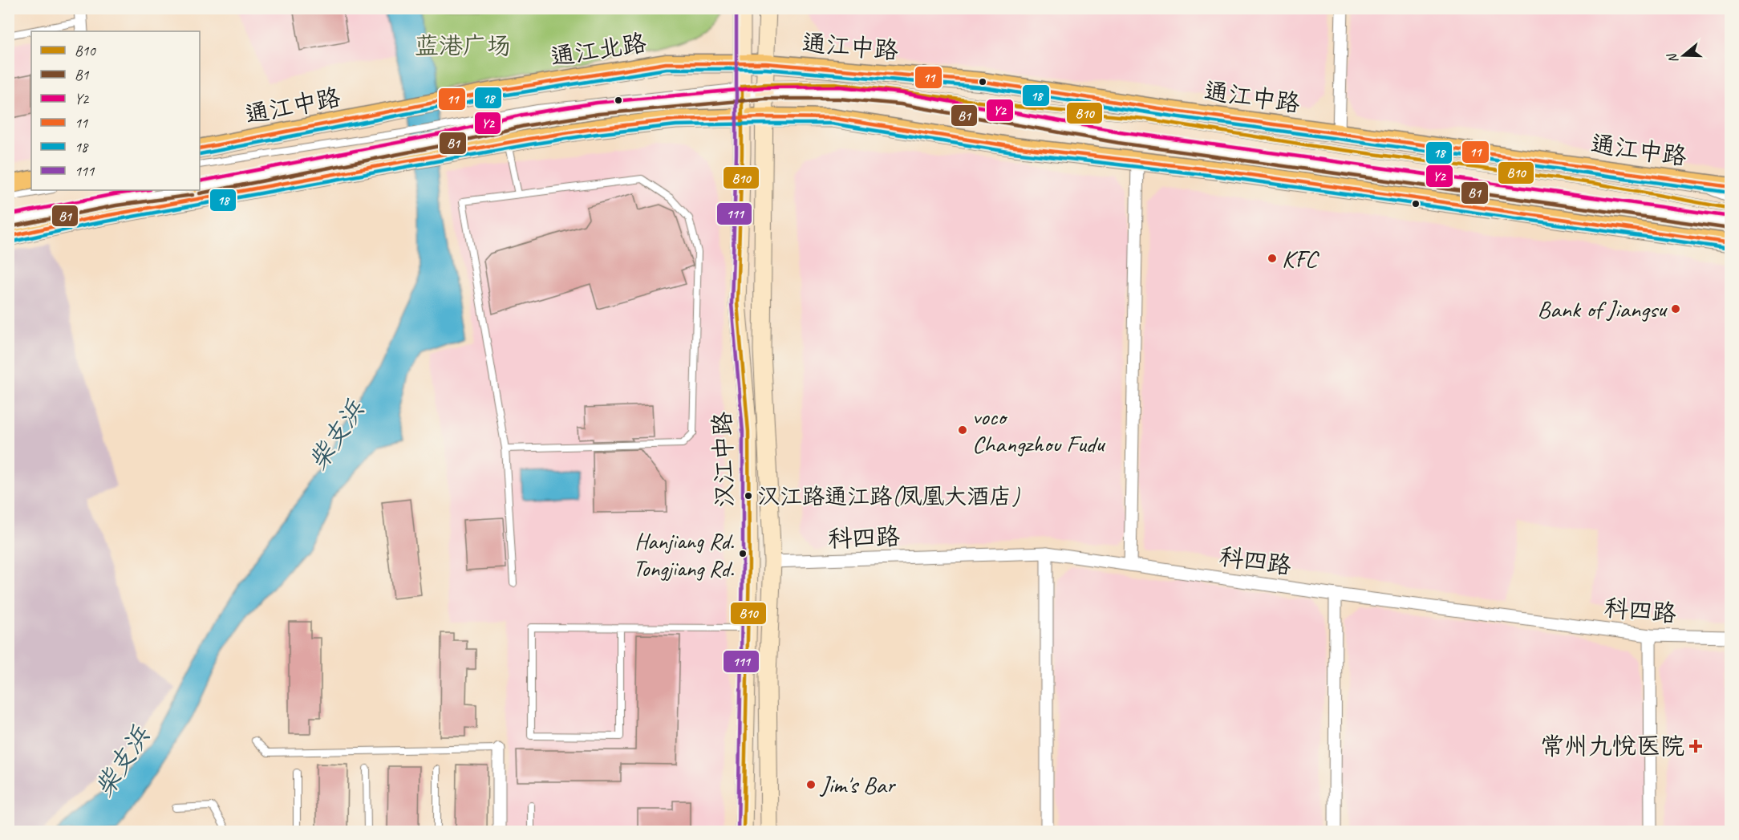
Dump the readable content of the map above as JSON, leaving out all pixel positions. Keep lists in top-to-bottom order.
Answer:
{
  "streets": {
    "main road": ["通江中路", "通江北路", "汉江中路"],
    "street": ["科四路"]
  },
  "crossings": [
    ["通江中路", "通江北路"],
    ["通江中路", "汉江中路"],
    ["通江北路", "汉江中路"],
    ["汉江中路", "科四路"]
  ],
  "water": ["柴支浜"],
  "parks": ["蓝港广场"],
  "places": {
    "other": [
      "KFC",
      "Bank of Jiangsu",
      "voco Changzhou Fudu",
      "汉江路通江路(凤凰大酒店)",
      "Hanjiang Rd. Tongjiang Rd.",
      "Jim's Bar"
    ],
    "health": ["常州九悦医院"]
  },
  "lines": [
    "transit line 111",
    "transit line 11",
    "transit line 18",
    "transit line B10",
    "transit line Y2",
    "transit line B1"
  ],
  "legend": [
    "B10",
    "B1",
    "Y2",
    "11",
    "18",
    "111"
  ],
  "north": "left"
}
